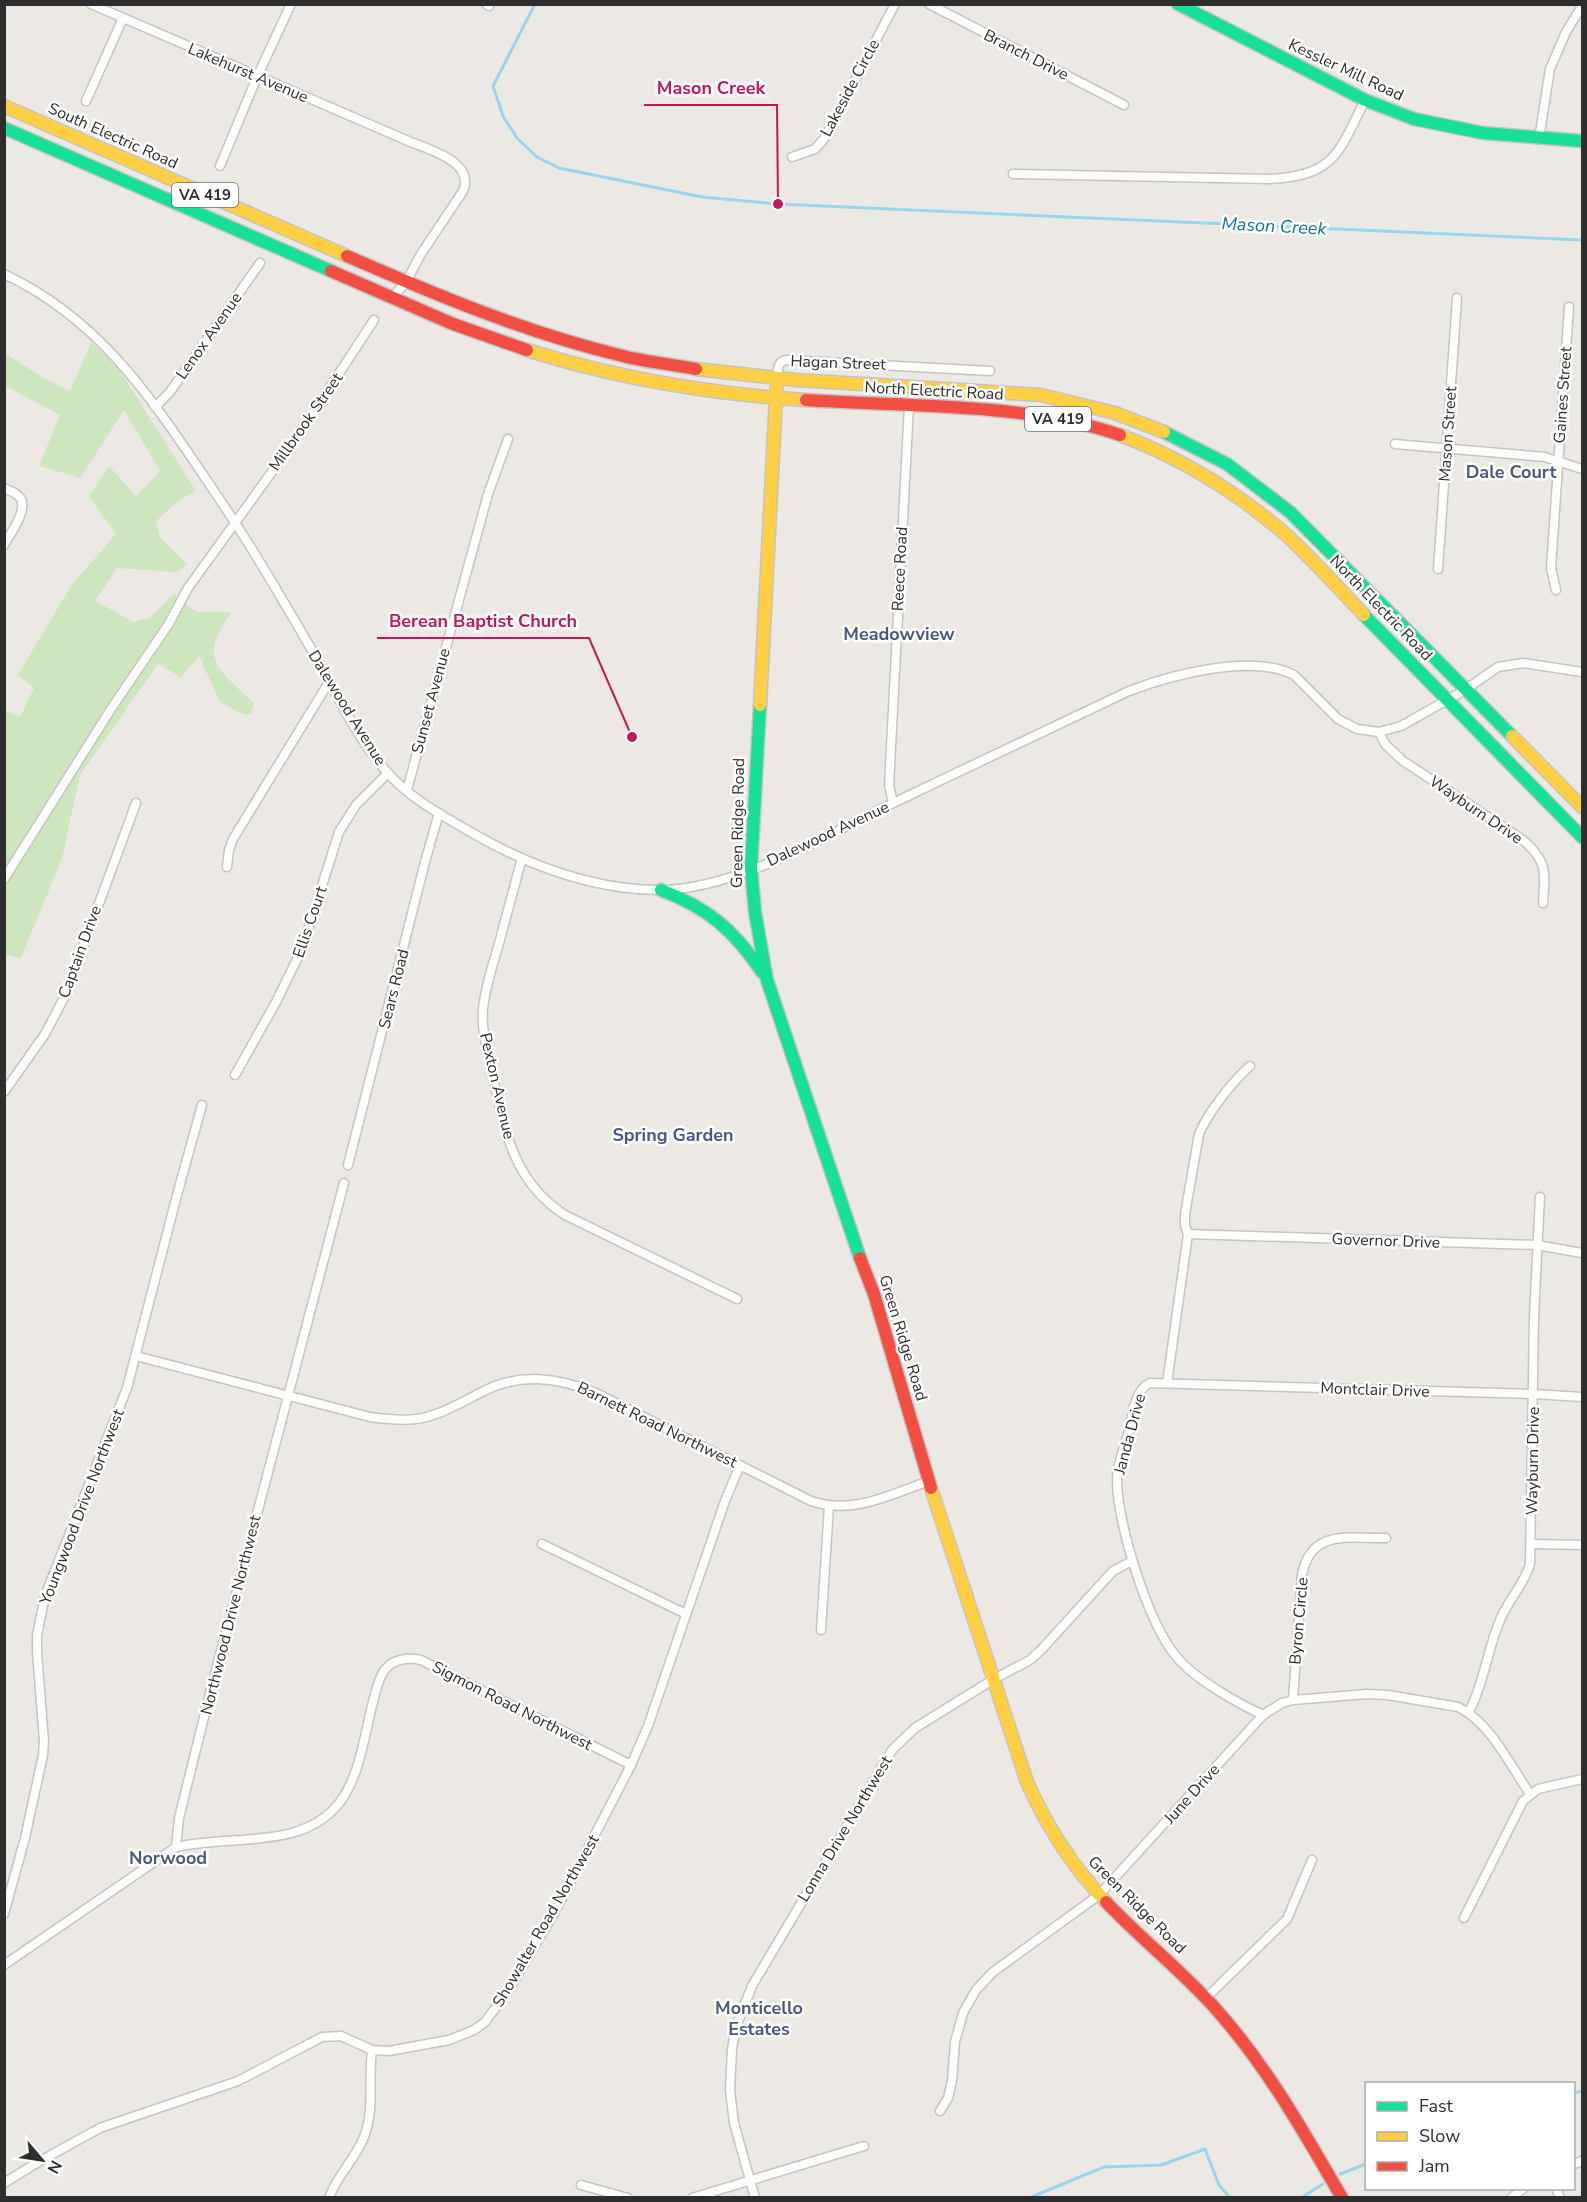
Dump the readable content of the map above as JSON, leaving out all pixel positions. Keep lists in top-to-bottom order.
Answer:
{
  "streets": {
    "main road": [
      "Kessler Mill Road",
      "South Electric Road",
      "VA 419",
      "North Electric Road",
      "Green Ridge Road"
    ],
    "street": [
      "Branch Drive",
      "Lakehurst Avenue",
      "Lakeside Circle",
      "Lenox Avenue",
      "Hagan Street",
      "Gaines Street",
      "Millbrook Street",
      "Mason Street",
      "Reece Road",
      "Sunset Avenue",
      "Dalewood Avenue",
      "Wayburn Drive",
      "Ellis Court",
      "Captain Drive",
      "Sears Road",
      "Pexton Avenue",
      "Governor Drive",
      "Montclair Drive",
      "Barnett Road Northwest",
      "Janda Drive",
      "Youngwood Drive Northwest",
      "Northwood Drive Northwest",
      "Byron Circle",
      "Sigmon Road Northwest",
      "June Drive",
      "Lonna Drive Northwest",
      "Showalter Road Northwest"
    ]
  },
  "crossings": [
    ["Lakehurst Avenue", "South Electric Road"],
    ["Lakehurst Avenue", "North Electric Road"],
    ["South Electric Road", "North Electric Road"],
    ["VA 419", "North Electric Road"],
    ["Lenox Avenue", "Dalewood Avenue"],
    ["Hagan Street", "North Electric Road"],
    ["Hagan Street", "Green Ridge Road"],
    ["North Electric Road", "Reece Road"],
    ["North Electric Road", "Green Ridge Road"],
    ["Millbrook Street", "Dalewood Avenue"],
    ["Reece Road", "Dalewood Avenue"],
    ["Sunset Avenue", "Dalewood Avenue"],
    ["Dalewood Avenue", "Wayburn Drive"],
    ["Dalewood Avenue", "Green Ridge Road"],
    ["Dalewood Avenue", "Ellis Court"],
    ["Dalewood Avenue", "Sears Road"],
    ["Dalewood Avenue", "Pexton Avenue"],
    ["Wayburn Drive", "Governor Drive"],
    ["Wayburn Drive", "Montclair Drive"],
    ["Wayburn Drive", "June Drive"],
    ["Green Ridge Road", "Barnett Road Northwest"],
    ["Green Ridge Road", "June Drive"],
    ["Green Ridge Road", "Lonna Drive Northwest"],
    ["Governor Drive", "Janda Drive"],
    ["Montclair Drive", "Janda Drive"],
    ["Barnett Road Northwest", "Youngwood Drive Northwest"],
    ["Barnett Road Northwest", "Northwood Drive Northwest"],
    ["Barnett Road Northwest", "Showalter Road Northwest"],
    ["Janda Drive", "June Drive"],
    ["Janda Drive", "Lonna Drive Northwest"],
    ["Northwood Drive Northwest", "Sigmon Road Northwest"],
    ["Byron Circle", "June Drive"],
    ["Sigmon Road Northwest", "Showalter Road Northwest"]
  ],
  "districts": [
    "Dale Court",
    "Meadowview",
    "Spring Garden",
    "Norwood",
    "Monticello Estates"
  ],
  "water": ["Mason Creek"],
  "places": ["Mason Creek", "Berean Baptist Church"],
  "legend": ["Fast", "Slow", "Jam"],
  "north": "bottom right"
}
